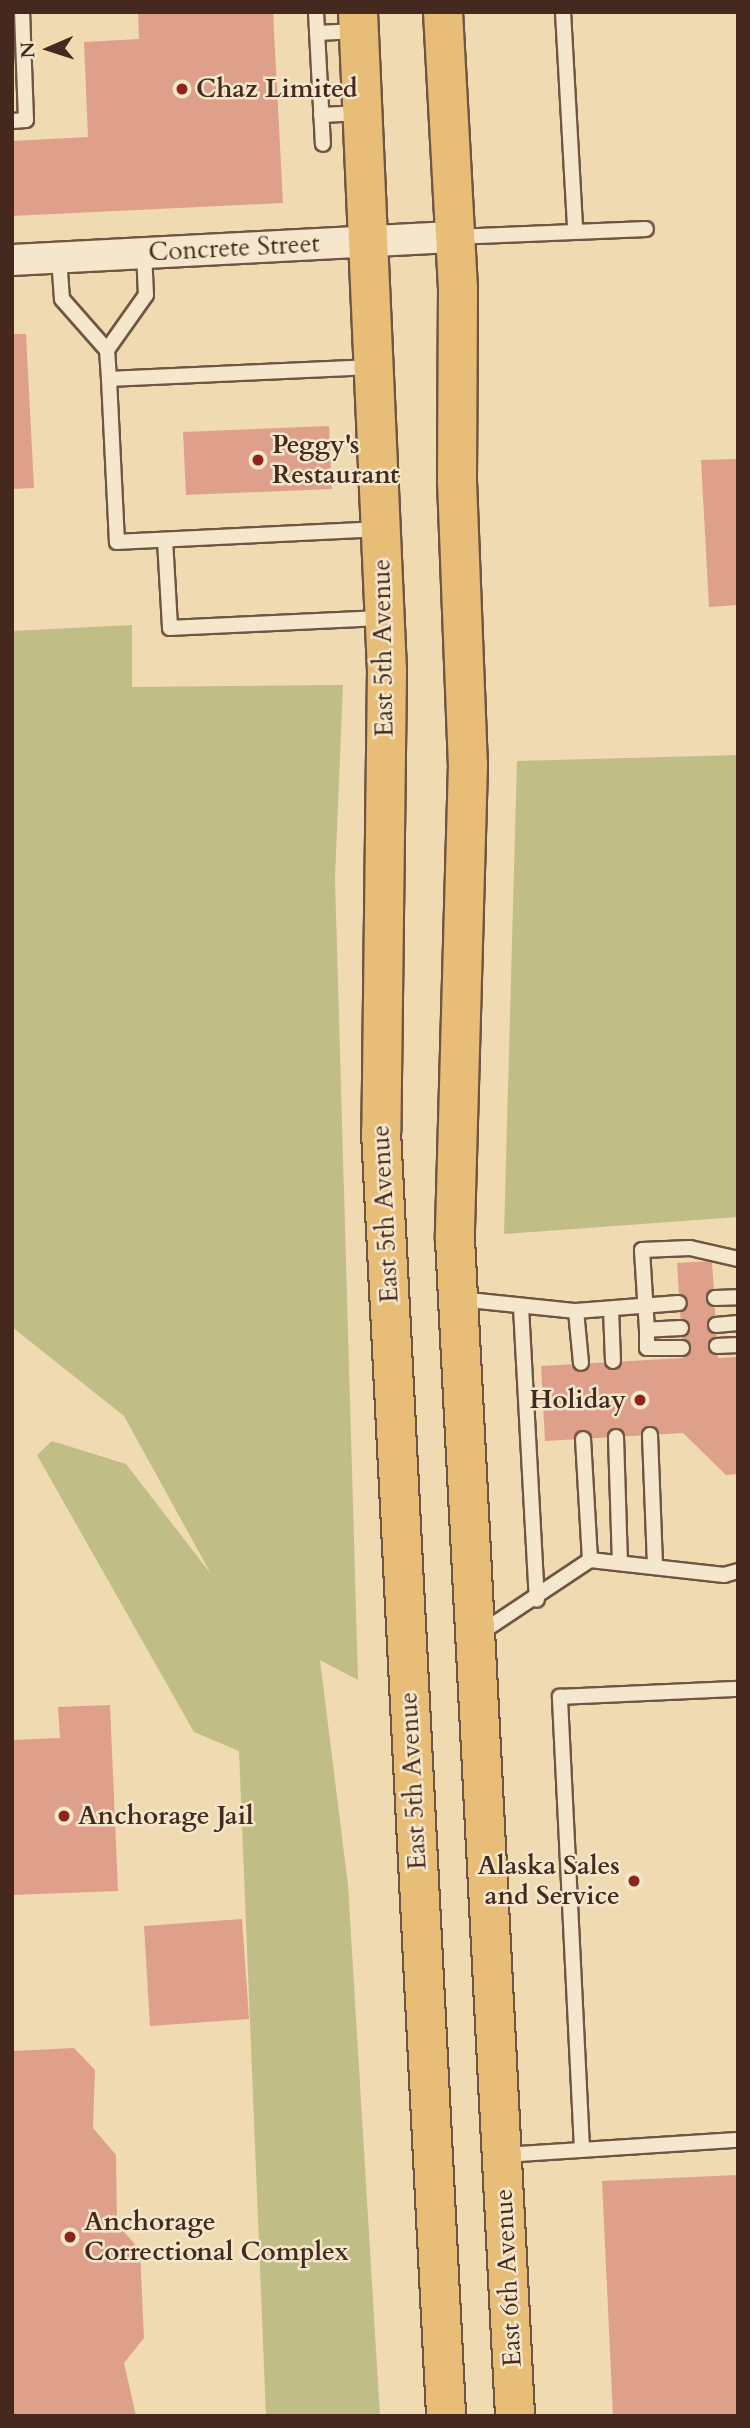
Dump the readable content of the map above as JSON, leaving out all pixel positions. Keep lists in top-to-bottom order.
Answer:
{
  "streets": {
    "highway": ["East 5th Avenue", "East 6th Avenue"],
    "street": ["Concrete Street"]
  },
  "crossings": [
    ["Concrete Street", "East 5th Avenue"]
  ],
  "places": [
    "Chaz Limited",
    "Peggy's Restaurant",
    "Holiday",
    "Anchorage Jail",
    "Alaska Sales and Service",
    "Anchorage Correctional Complex"
  ],
  "north": "left"
}
